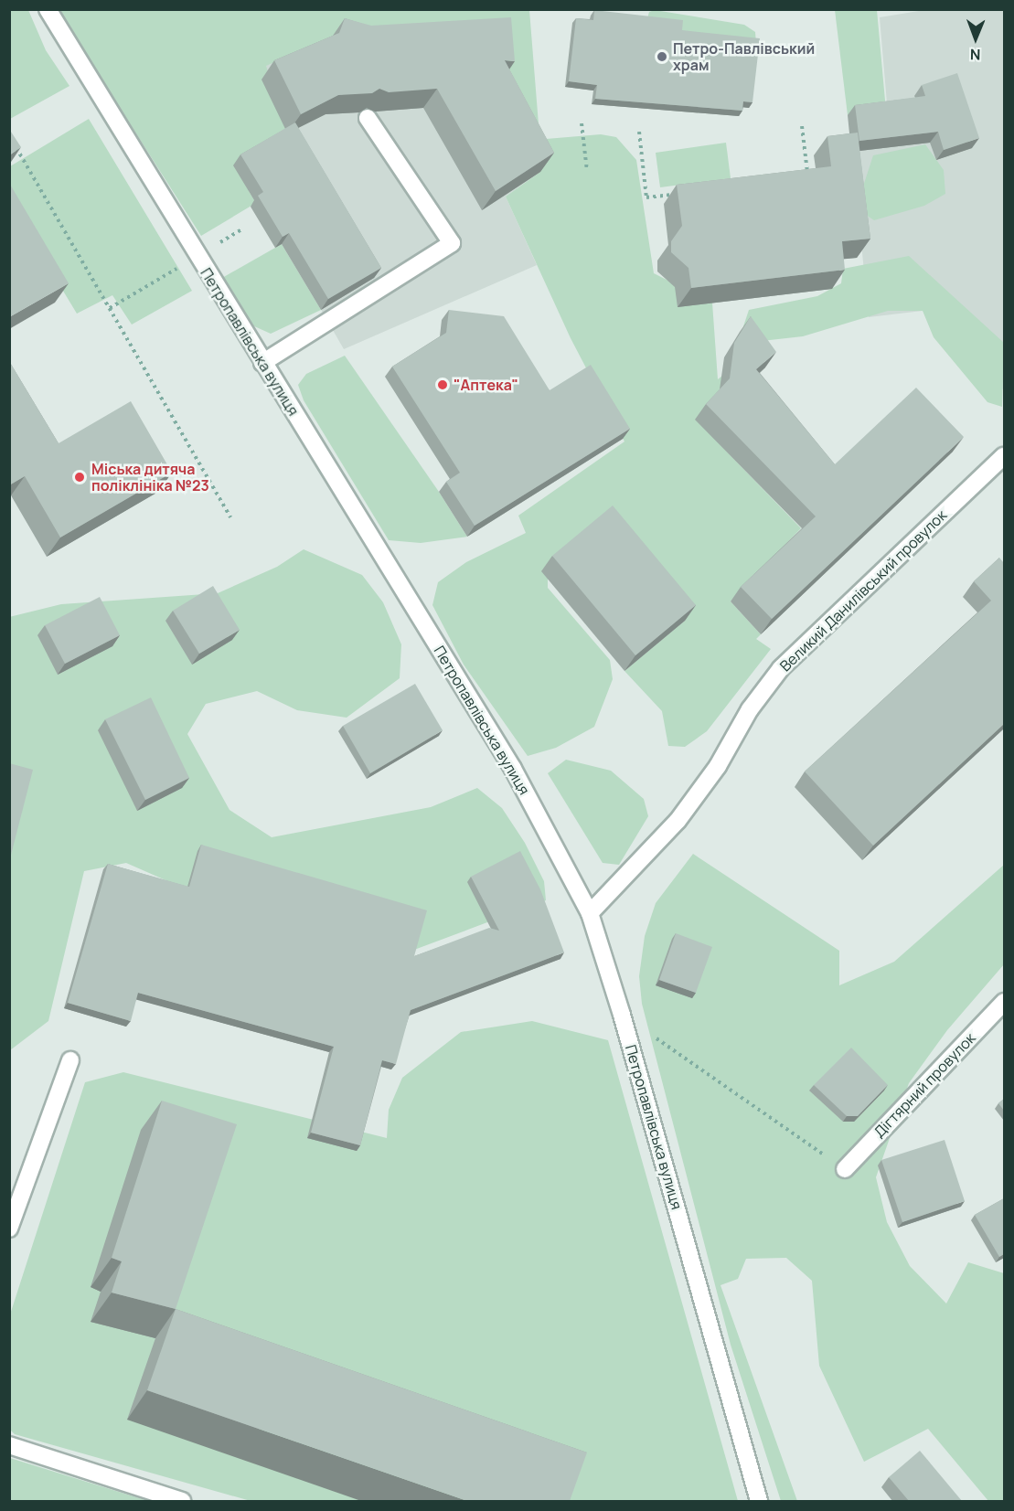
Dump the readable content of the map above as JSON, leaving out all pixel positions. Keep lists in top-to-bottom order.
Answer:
{
  "streets": {
    "street": ["Петропавлівська вулиця", "Великий Данилівський провулок", "Дігтярний провулок"]
  },
  "crossings": [
    ["Петропавлівська вулиця", "Великий Данилівський провулок"]
  ],
  "places": ["Петро-Павлівський храм", "\"Аптека\"", "Міська дитяча поліклініка №23"],
  "north": "bottom"
}
